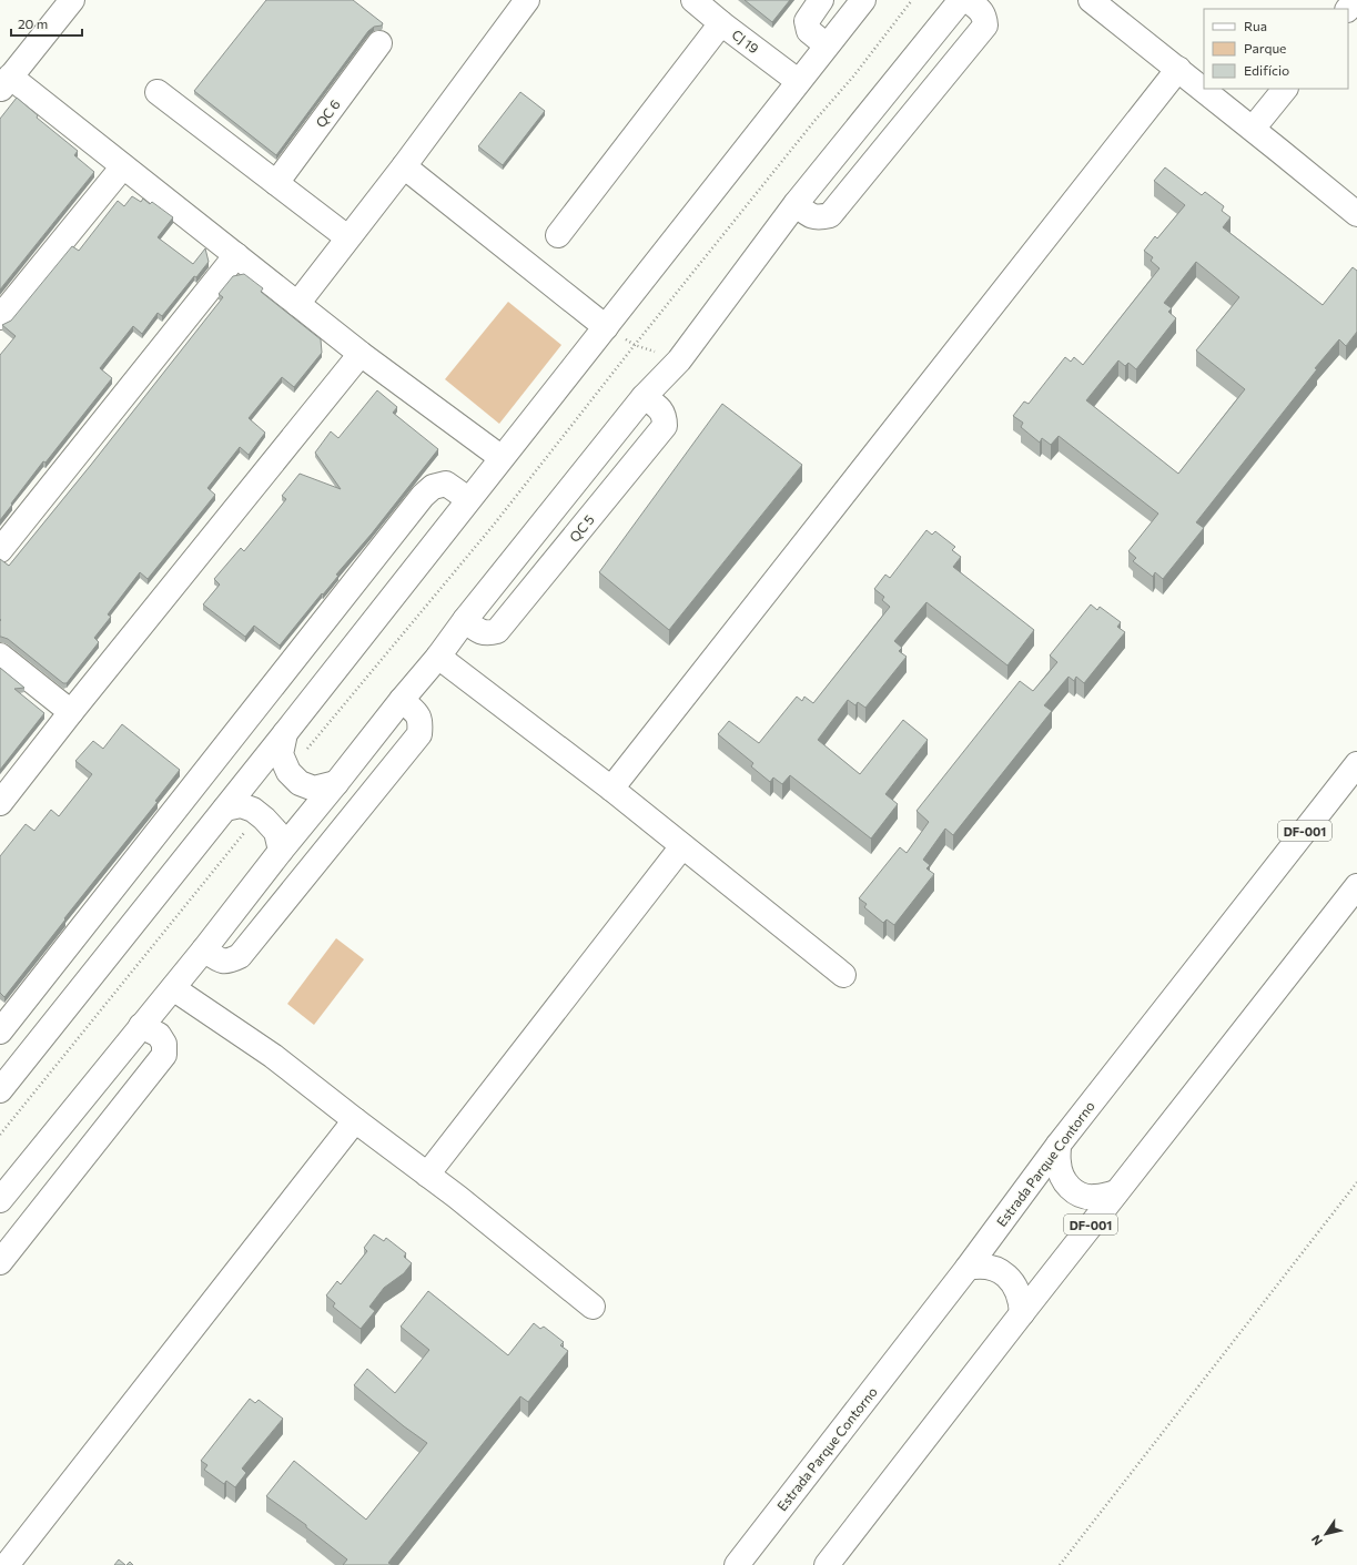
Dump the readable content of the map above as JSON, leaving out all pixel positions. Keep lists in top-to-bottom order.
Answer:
{
  "streets": {
    "main road": [
      "CJ 19",
      "QC 6",
      "QC 5",
      "DF-001",
      "Estrada Parque Contorno"
    ]
  },
  "legend": ["Rua", "Parque", "Edifício"],
  "scale_bar": "20 m",
  "north": "bottom left"
}
